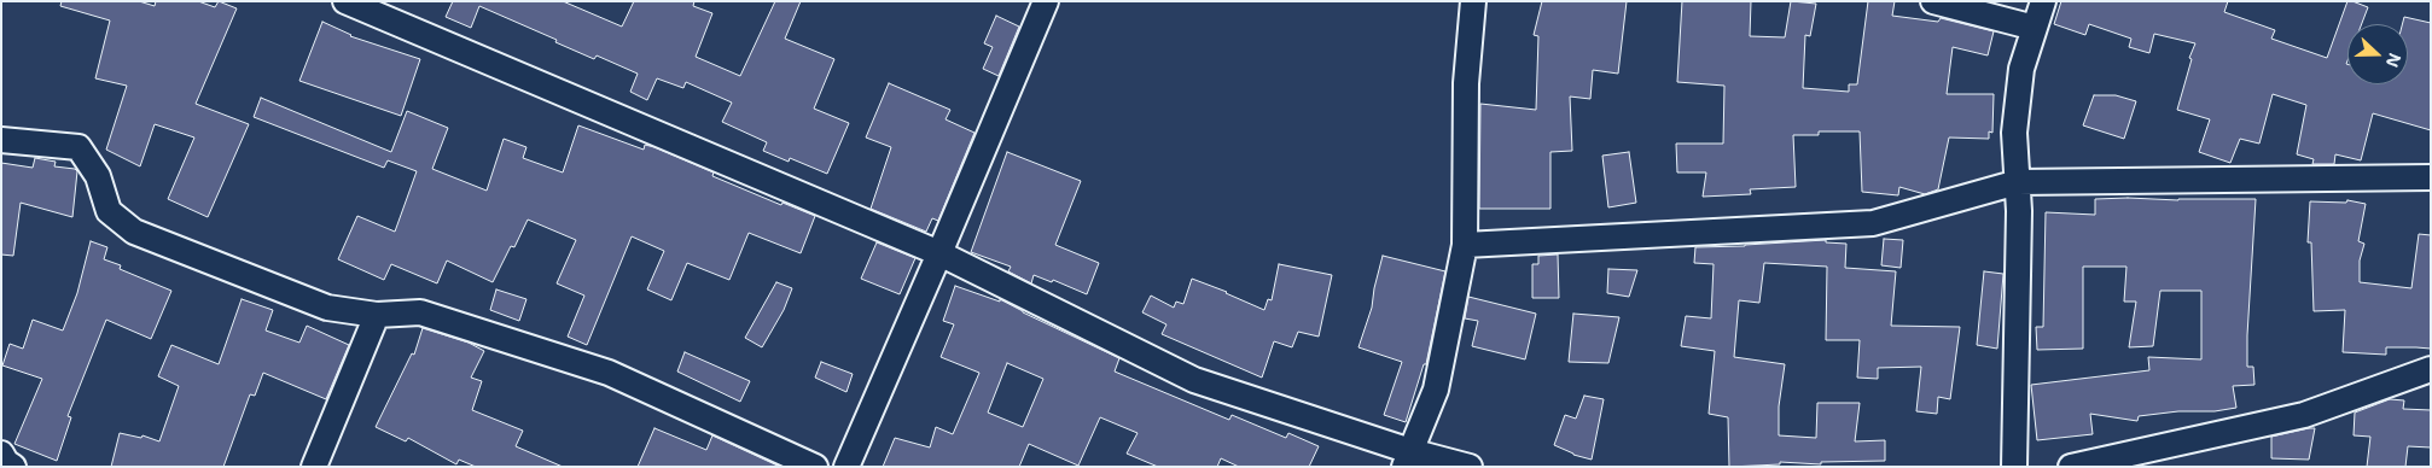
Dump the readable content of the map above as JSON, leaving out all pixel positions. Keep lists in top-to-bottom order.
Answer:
{
  "north": "right"
}
